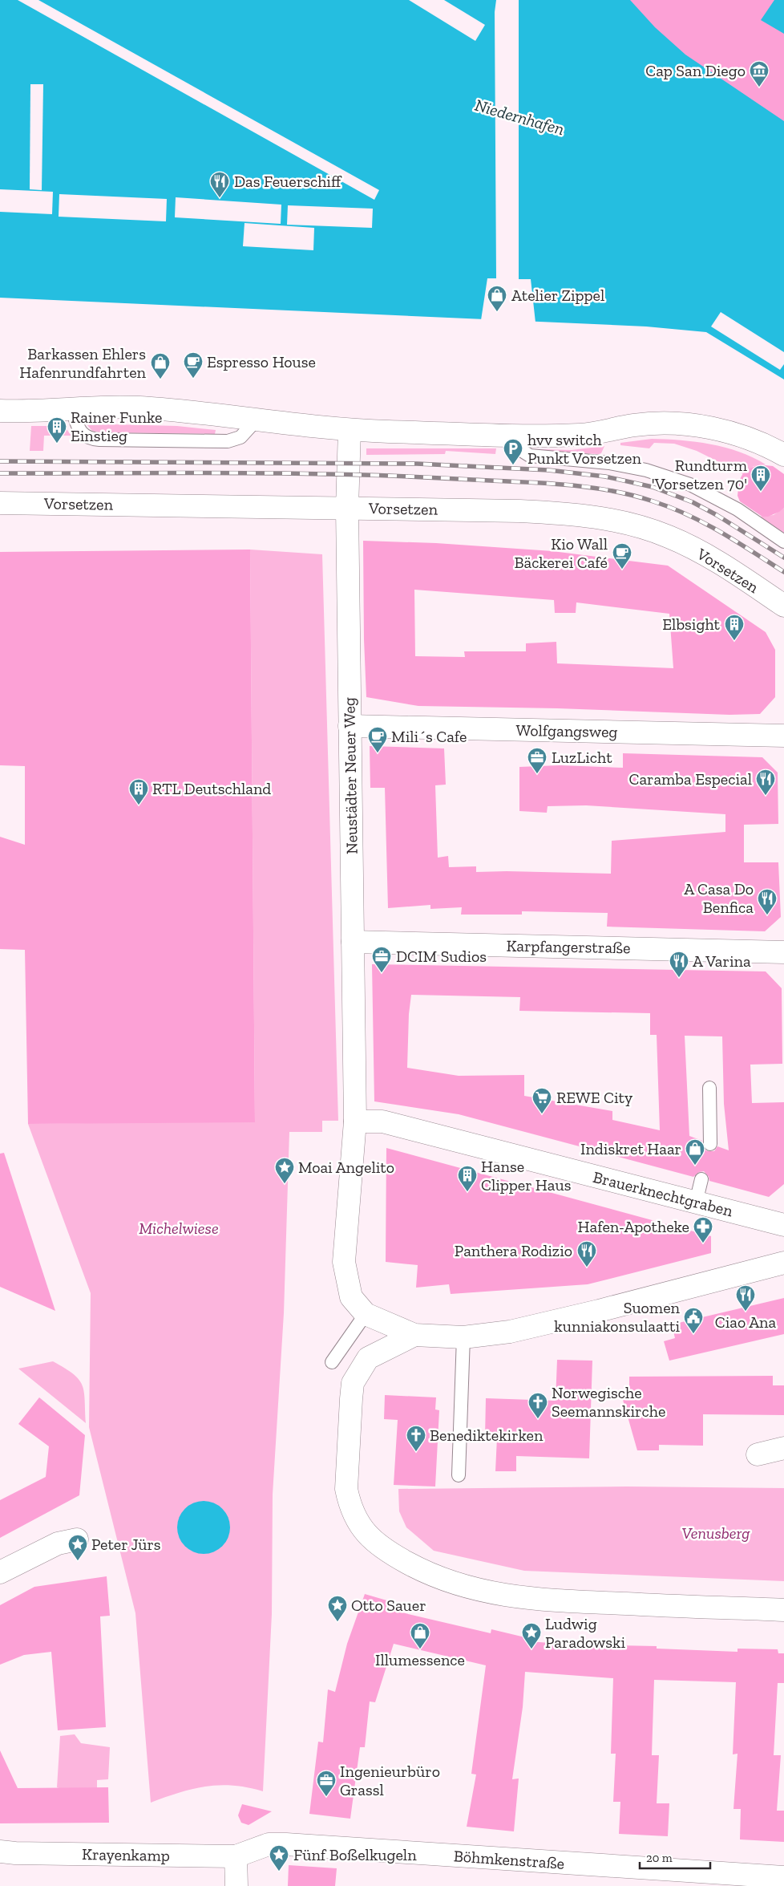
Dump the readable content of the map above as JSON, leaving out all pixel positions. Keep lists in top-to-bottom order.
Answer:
{
  "streets": {
    "street": [
      "Vorsetzen",
      "Wolfgangsweg",
      "Neustädter Neuer Weg",
      "Karpfangerstraße",
      "Brauerknechtgraben",
      "Krayenkamp",
      "Böhmkenstraße"
    ]
  },
  "crossings": [
    ["Vorsetzen", "Neustädter Neuer Weg"],
    ["Wolfgangsweg", "Neustädter Neuer Weg"],
    ["Neustädter Neuer Weg", "Karpfangerstraße"],
    ["Neustädter Neuer Weg", "Brauerknechtgraben"],
    ["Krayenkamp", "Böhmkenstraße"]
  ],
  "water": ["Niedernhafen"],
  "parks": ["Michelwiese", "Venusberg"],
  "places": {
    "museum": ["Cap San Diego"],
    "restaurant": [
      "Das Feuerschiff",
      "Caramba Especial",
      "A Casa Do Benfica",
      "A Varina",
      "Panthera Rodizio",
      "Ciao Ana"
    ],
    "shop": [
      "Atelier Zippel",
      "Barkassen Ehlers Hafenrundfahrten",
      "Indiskret Haar",
      "Illumessence"
    ],
    "cafe": ["Espresso House", "Kio Wall Bäckerei Café", "Mili´s Cafe"],
    "building": [
      "Rainer Funke Einstieg",
      "Rundturm 'Vorsetzen 70'",
      "Elbsight",
      "RTL Deutschland",
      "Hanse Clipper Haus"
    ],
    "parking": ["hvv switch Punkt Vorsetzen"],
    "office": ["LuzLicht", "DCIM Sudios", "Ingenieurbüro Grassl"],
    "supermarket": ["REWE City"],
    "place": [
      "Moai Angelito",
      "Peter Jürs",
      "Otto Sauer",
      "Ludwig Paradowski",
      "Fünf Boßelkugeln"
    ],
    "pharmacy": ["Hafen-Apotheke"],
    "public building": ["Suomen kunniakonsulaatti"],
    "church": ["Norwegische Seemannskirche", "Benediktekirken"]
  },
  "scale_bar": "20 m"
}
